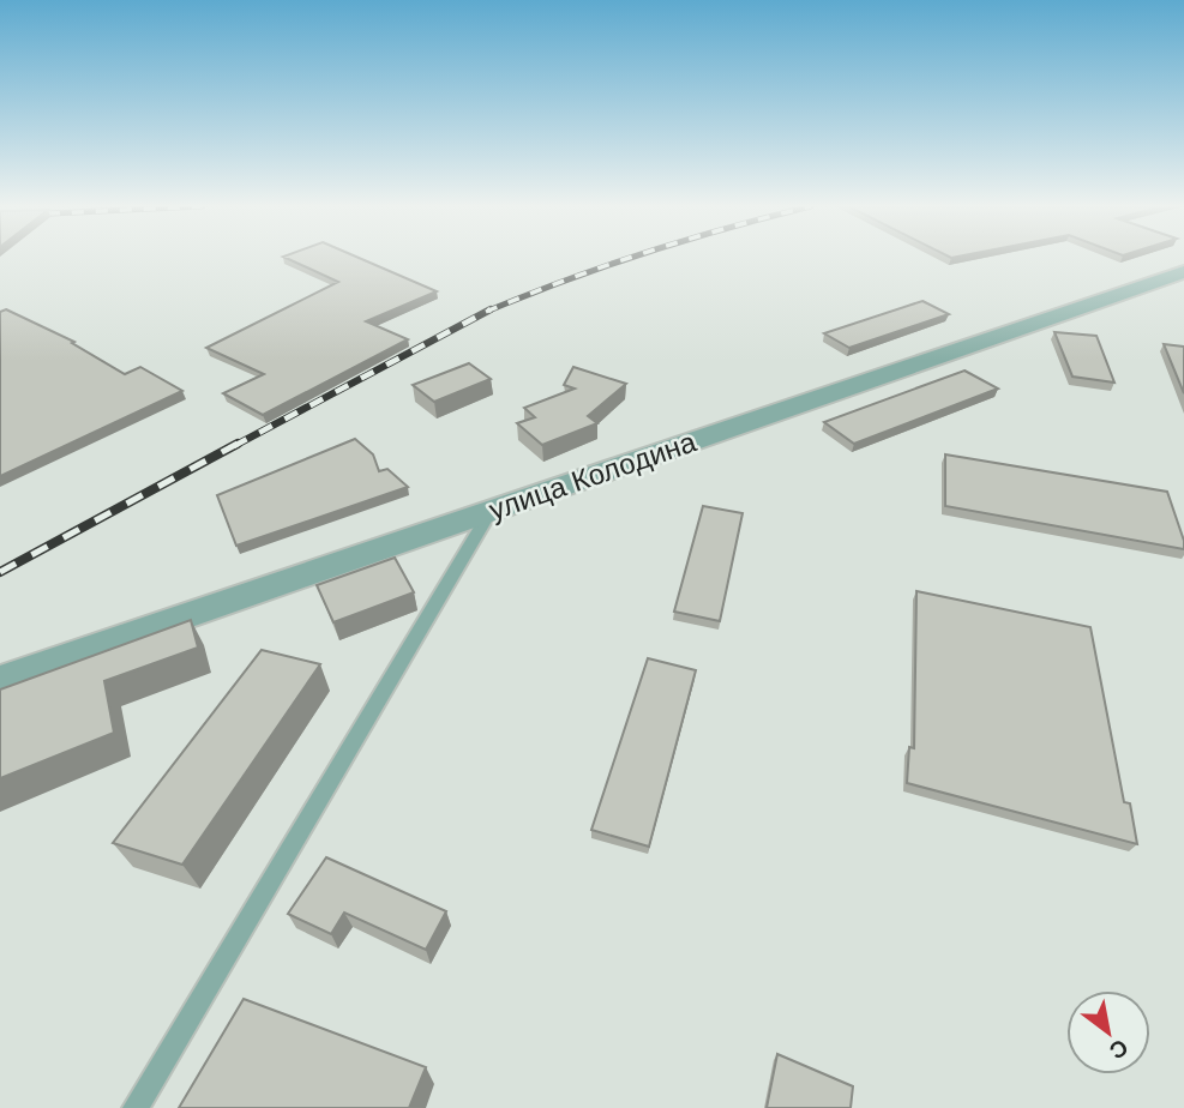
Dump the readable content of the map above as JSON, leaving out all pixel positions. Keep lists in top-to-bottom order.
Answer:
{
  "streets": {
    "street": ["улица Колодина"]
  },
  "north": "bottom right"
}
